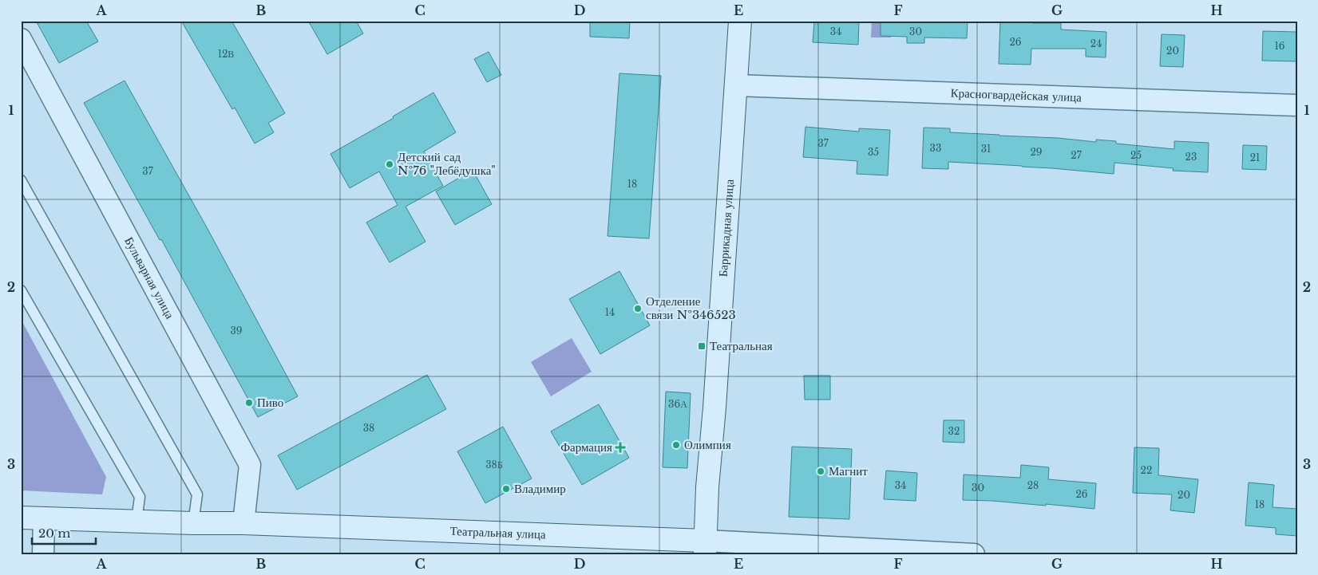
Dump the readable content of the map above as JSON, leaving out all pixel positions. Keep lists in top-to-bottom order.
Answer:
{
  "streets": {
    "main road": ["Баррикадная улица", "Театральная улица"],
    "street": ["Красногвардейская улица", "Бульварная улица"]
  },
  "crossings": [
    ["Красногвардейская улица", "Баррикадная улица"],
    ["Баррикадная улица", "Театральная улица"],
    ["Бульварная улица", "Театральная улица"]
  ],
  "places": {
    "other": [
      "Детский сад №76 \"Лебёдушка\"",
      "Отделение связи №346523",
      "Пиво",
      "Олимпия",
      "Магнит",
      "Владимир"
    ],
    "transit": ["Театральная"],
    "health": ["Фармация"]
  },
  "house_numbers": [
    "34",
    "30",
    "26",
    "24",
    "16",
    "20",
    "12В",
    "37",
    "33",
    "31",
    "35",
    "29",
    "27",
    "25",
    "23",
    "21",
    "37",
    "18",
    "14",
    "39",
    "36А",
    "38",
    "32",
    "38Б",
    "22",
    "34",
    "28",
    "30",
    "26",
    "20",
    "18"
  ],
  "scale_bar": "20 m",
  "grid": {
    "columns": [
      "A",
      "B",
      "C",
      "D",
      "E",
      "F",
      "G",
      "H"
    ],
    "rows": ["1", "2", "3"]
  }
}
